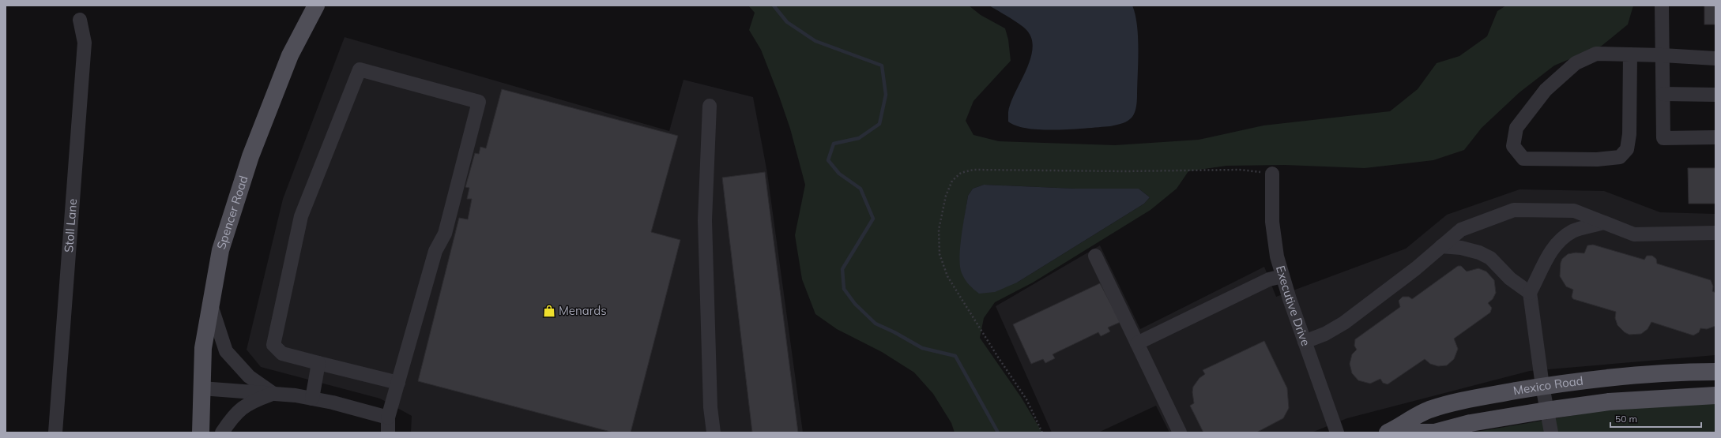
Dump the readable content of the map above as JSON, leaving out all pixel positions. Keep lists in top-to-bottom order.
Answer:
{
  "streets": {
    "main road": ["Spencer Road", "Mexico Road"],
    "street": ["Stoll Lane", "Executive Drive"]
  },
  "places": {
    "shop": ["Menards"]
  },
  "scale_bar": "50 m"
}
